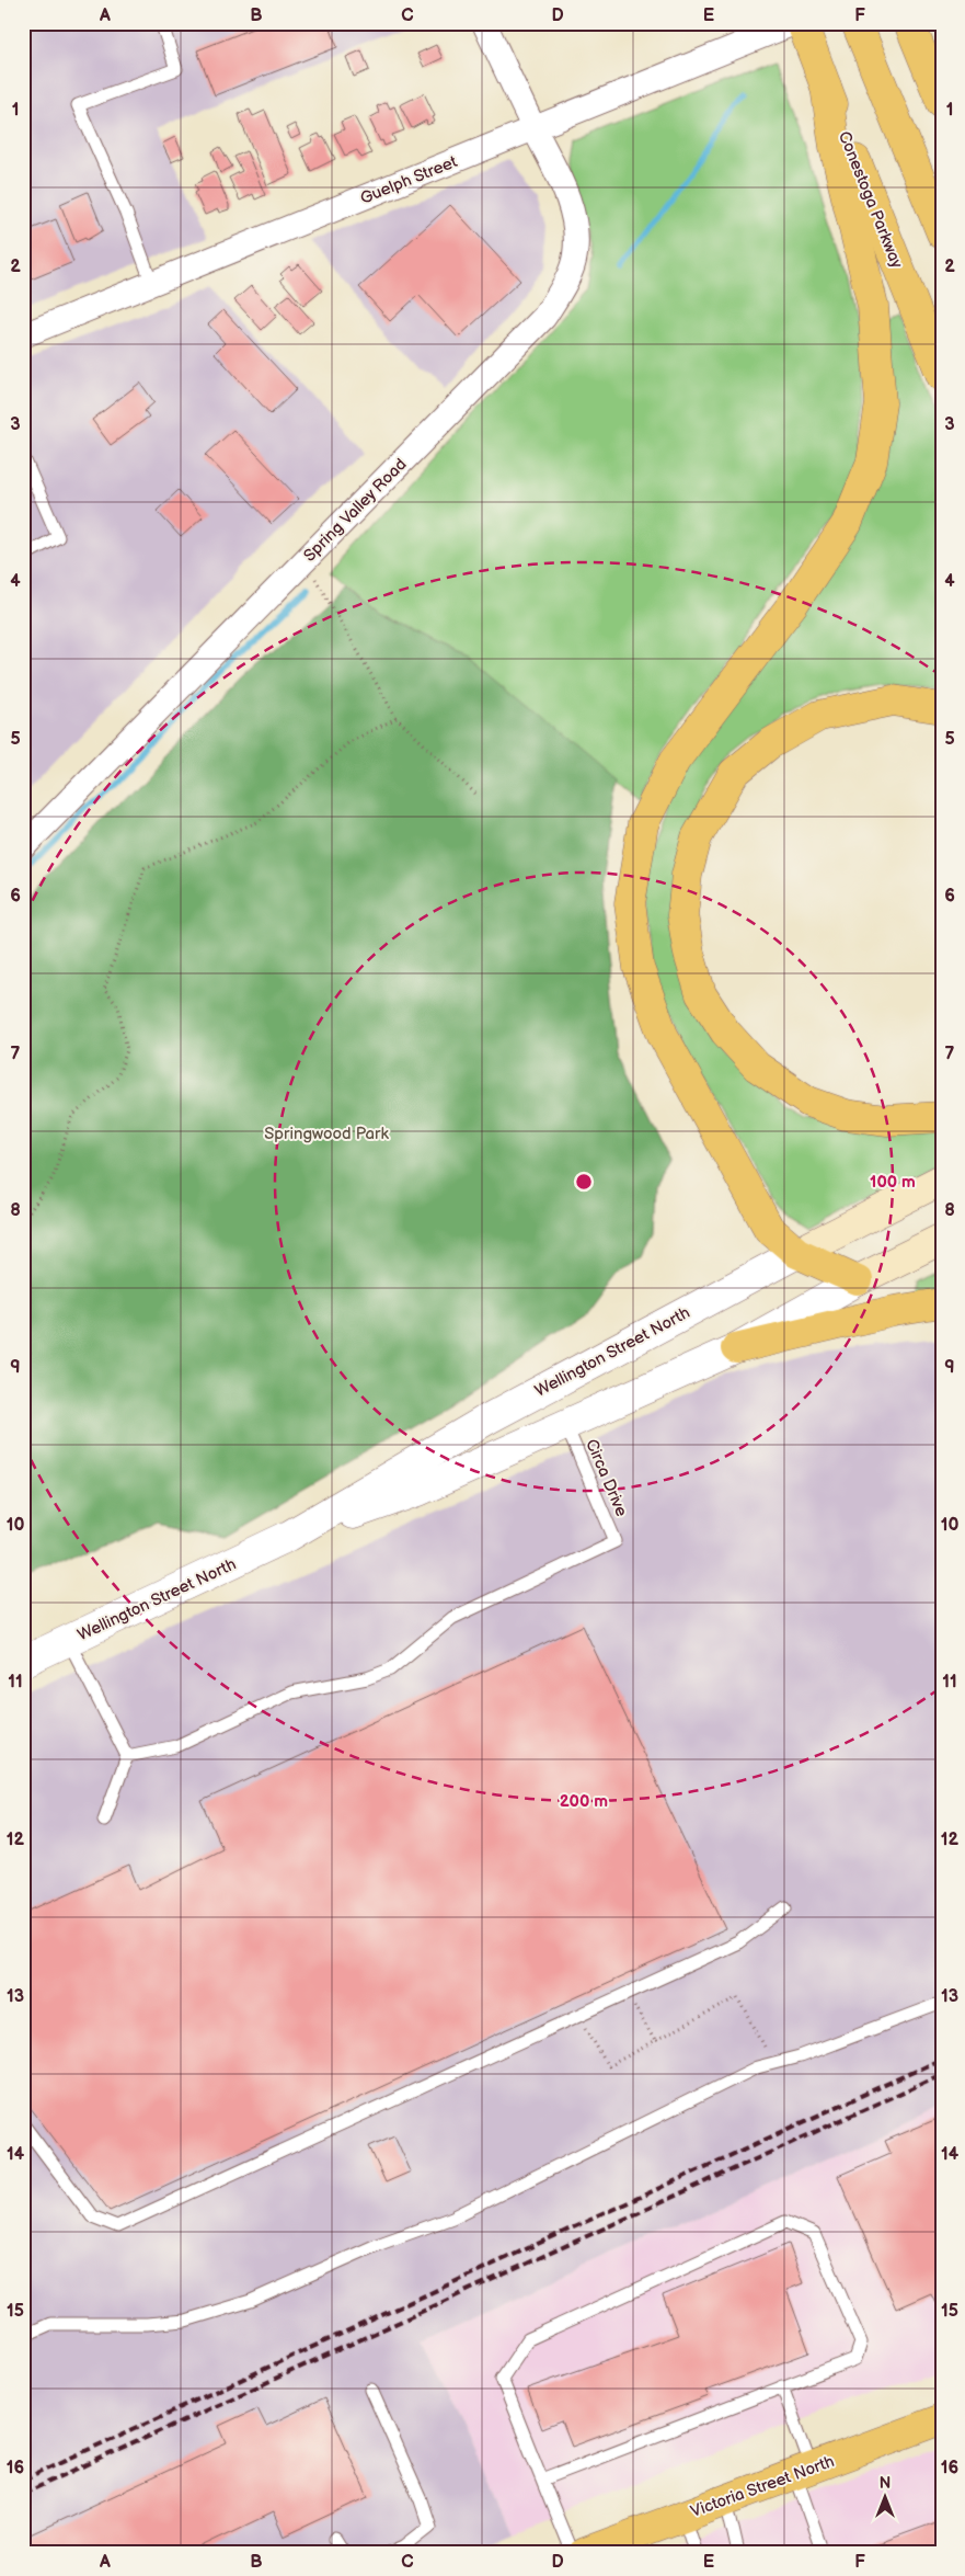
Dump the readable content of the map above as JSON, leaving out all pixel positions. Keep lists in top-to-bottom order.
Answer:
{
  "streets": {
    "main road": ["Conestoga Parkway", "Wellington Street North", "Victoria Street North"],
    "street": ["Guelph Street", "Spring Valley Road"],
    "lane": ["Circa Drive"]
  },
  "crossings": [
    ["Guelph Street", "Spring Valley Road"],
    ["Wellington Street North", "Circa Drive"]
  ],
  "parks": ["Springwood Park"],
  "north": "top",
  "grid": {
    "columns": [
      "A",
      "B",
      "C",
      "D",
      "E",
      "F"
    ],
    "rows": [
      "1",
      "2",
      "3",
      "4",
      "5",
      "6",
      "7",
      "8",
      "9",
      "10",
      "11",
      "12",
      "13",
      "14",
      "15",
      "16"
    ]
  },
  "rings": ["100 m", "200 m"]
}
